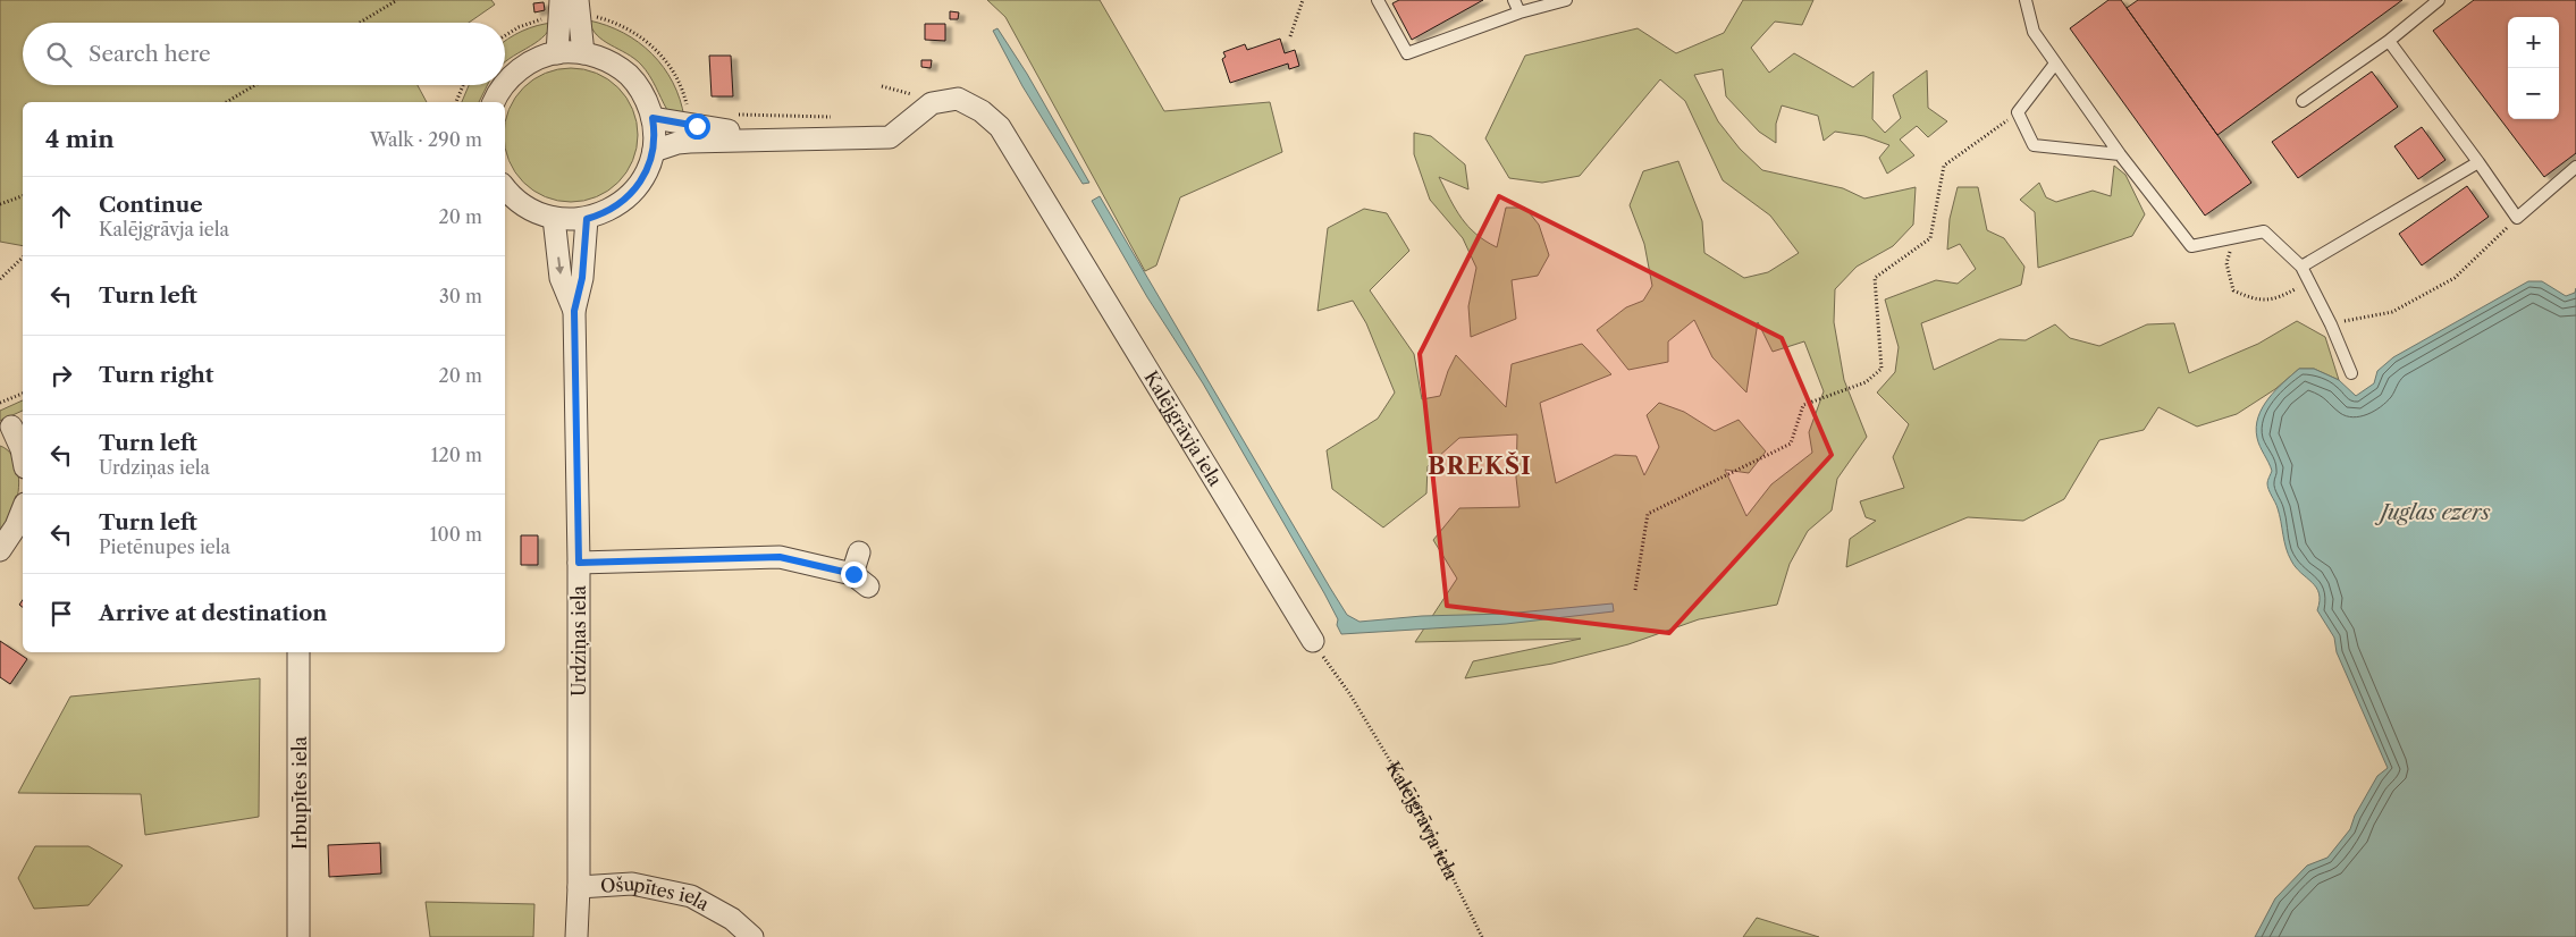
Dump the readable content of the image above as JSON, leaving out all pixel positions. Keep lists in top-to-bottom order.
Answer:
{
  "streets": {
    "street": [
      "Kalējgrāvja iela",
      "Urdziņas iela",
      "Irbupītes iela",
      "Ošupītes iela"
    ]
  },
  "crossings": [
    ["Urdziņas iela", "Ošupītes iela"]
  ],
  "districts": ["BREKŠI"],
  "water": ["Juglas ezers"],
  "page": {
    "map_buttons": ["+", "−"],
    "search": "Search here",
    "heading": ["4 min", "Walk · 290 m"],
    "list": [
      ["Continue", "Kalējgrāvja iela", "20 m"],
      ["Turn left", "30 m"],
      ["Turn right", "20 m"],
      ["Turn left", "Urdziņas iela", "120 m"],
      ["Turn left", "Pietēnupes iela", "100 m"],
      "Arrive at destination"
    ]
  }
}
